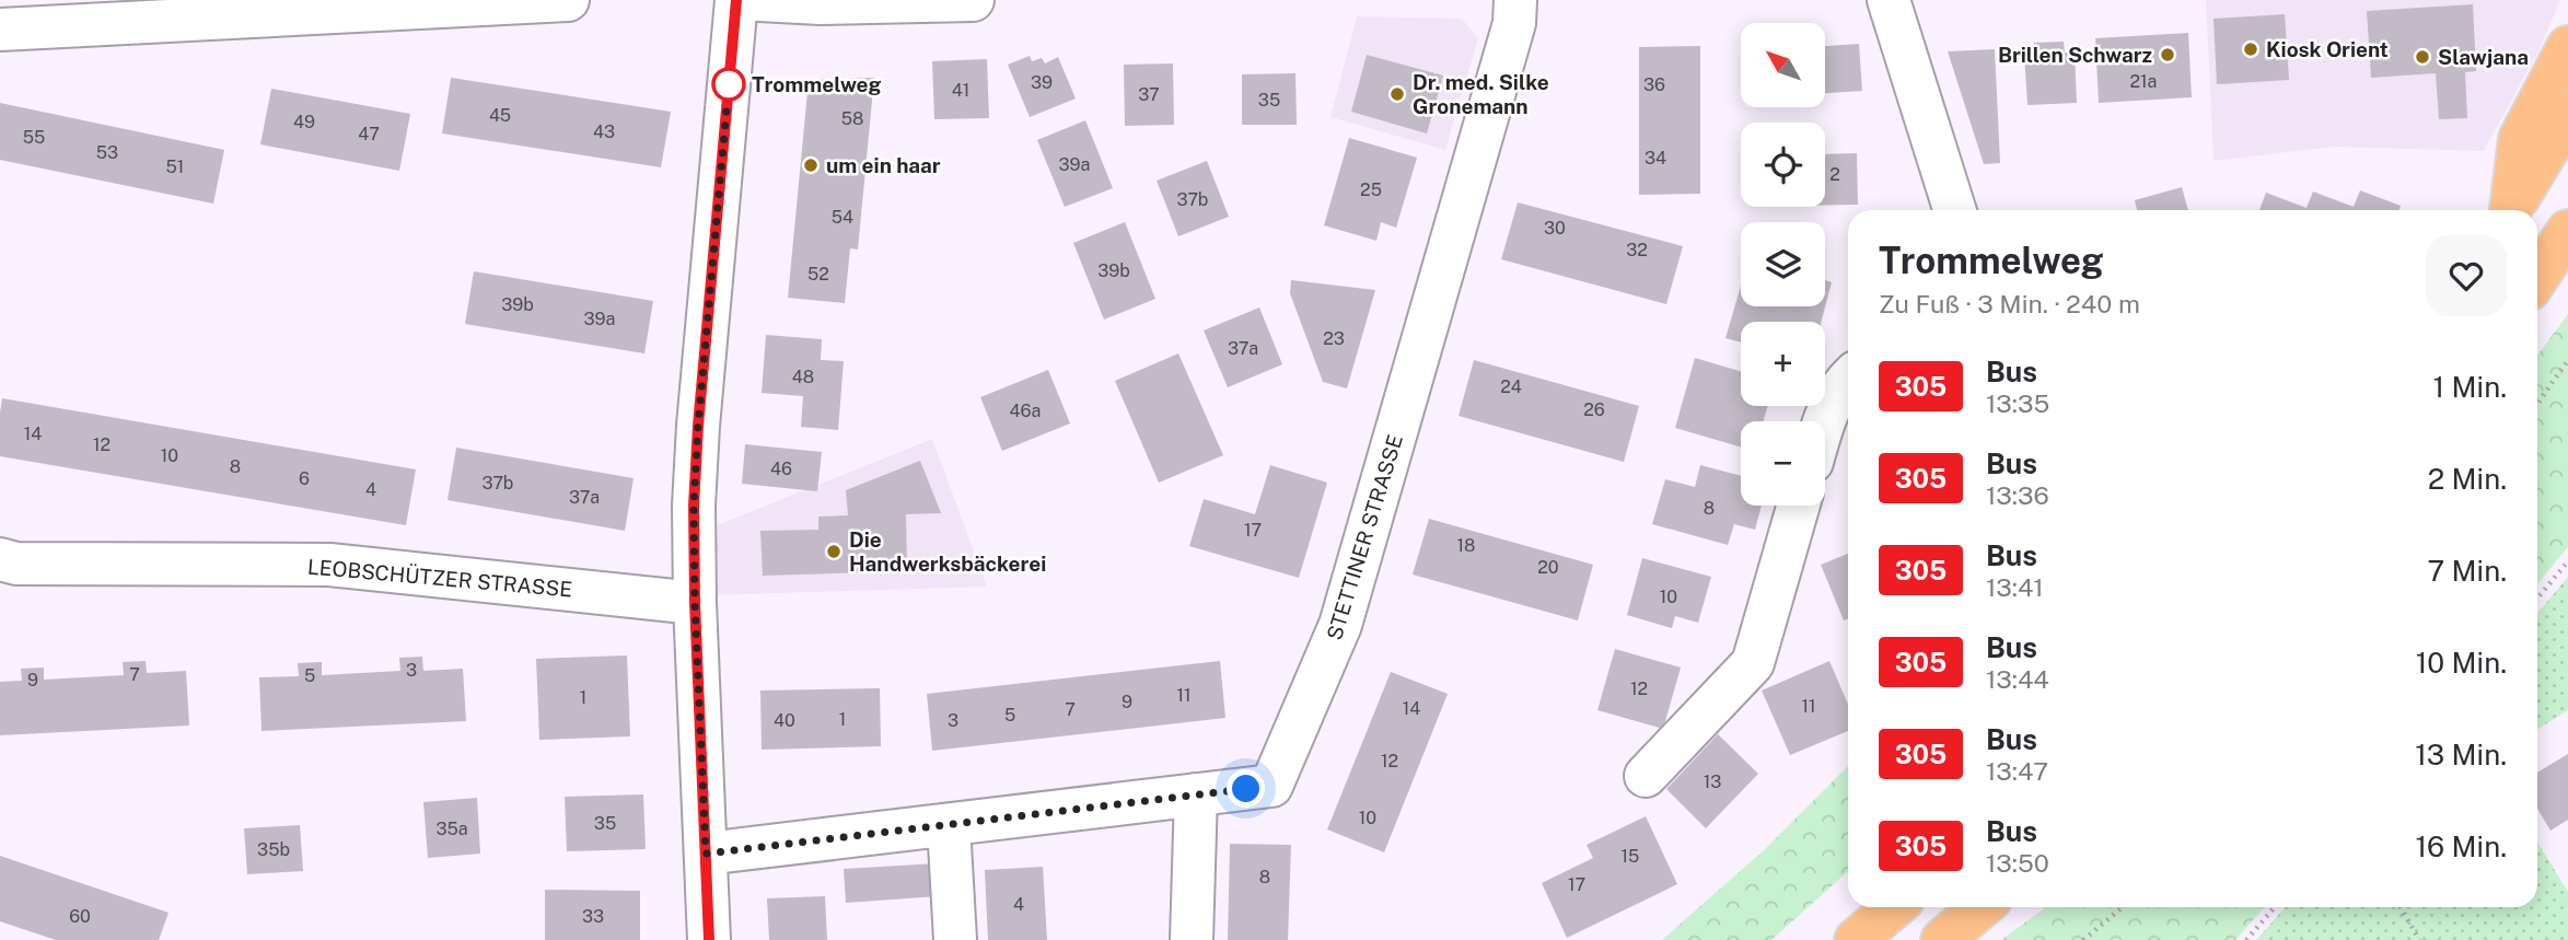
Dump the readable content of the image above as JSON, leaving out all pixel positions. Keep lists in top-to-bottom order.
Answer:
{
  "streets": {
    "street": ["STETTINER STRASSE", "LEOBSCHÜTZER STRASSE"]
  },
  "places": [
    "Kiosk Orient",
    "Brillen Schwarz",
    "Slawjana",
    "Trommelweg",
    "Dr. med. Silke Gronemann",
    "um ein haar",
    "Die Handwerksbäckerei"
  ],
  "lines": ["bus line 305"],
  "house_numbers": [
    "21a",
    "39",
    "36",
    "41",
    "37",
    "35",
    "45",
    "58",
    "49",
    "43",
    "47",
    "55",
    "53",
    "34",
    "39a",
    "51",
    "2",
    "25",
    "37b",
    "54",
    "30",
    "32",
    "39b",
    "52",
    "39b",
    "39a",
    "23",
    "37a",
    "48",
    "24",
    "26",
    "46a",
    "14",
    "12",
    "10",
    "8",
    "46",
    "6",
    "37b",
    "4",
    "37a",
    "8",
    "17",
    "18",
    "20",
    "10",
    "3",
    "7",
    "5",
    "9",
    "12",
    "11",
    "1",
    "9",
    "11",
    "14",
    "7",
    "5",
    "1",
    "40",
    "3",
    "12",
    "13",
    "10",
    "35",
    "35a",
    "35b",
    "15",
    "8",
    "17",
    "4",
    "60",
    "33"
  ],
  "north": "top left",
  "page": {
    "map_buttons": ["+", "−"],
    "heading": ["Trommelweg", "Zu Fuß · 3 Min. · 240 m"],
    "list": [
      {
        "mark": "305",
        "name": "Bus",
        "note": "13:35",
        "value": "1 Min."
      },
      {
        "mark": "305",
        "name": "Bus",
        "note": "13:36",
        "value": "2 Min."
      },
      {
        "mark": "305",
        "name": "Bus",
        "note": "13:41",
        "value": "7 Min."
      },
      {
        "mark": "305",
        "name": "Bus",
        "note": "13:44",
        "value": "10 Min."
      },
      {
        "mark": "305",
        "name": "Bus",
        "note": "13:47",
        "value": "13 Min."
      },
      {
        "mark": "305",
        "name": "Bus",
        "note": "13:50",
        "value": "16 Min."
      }
    ]
  }
}
